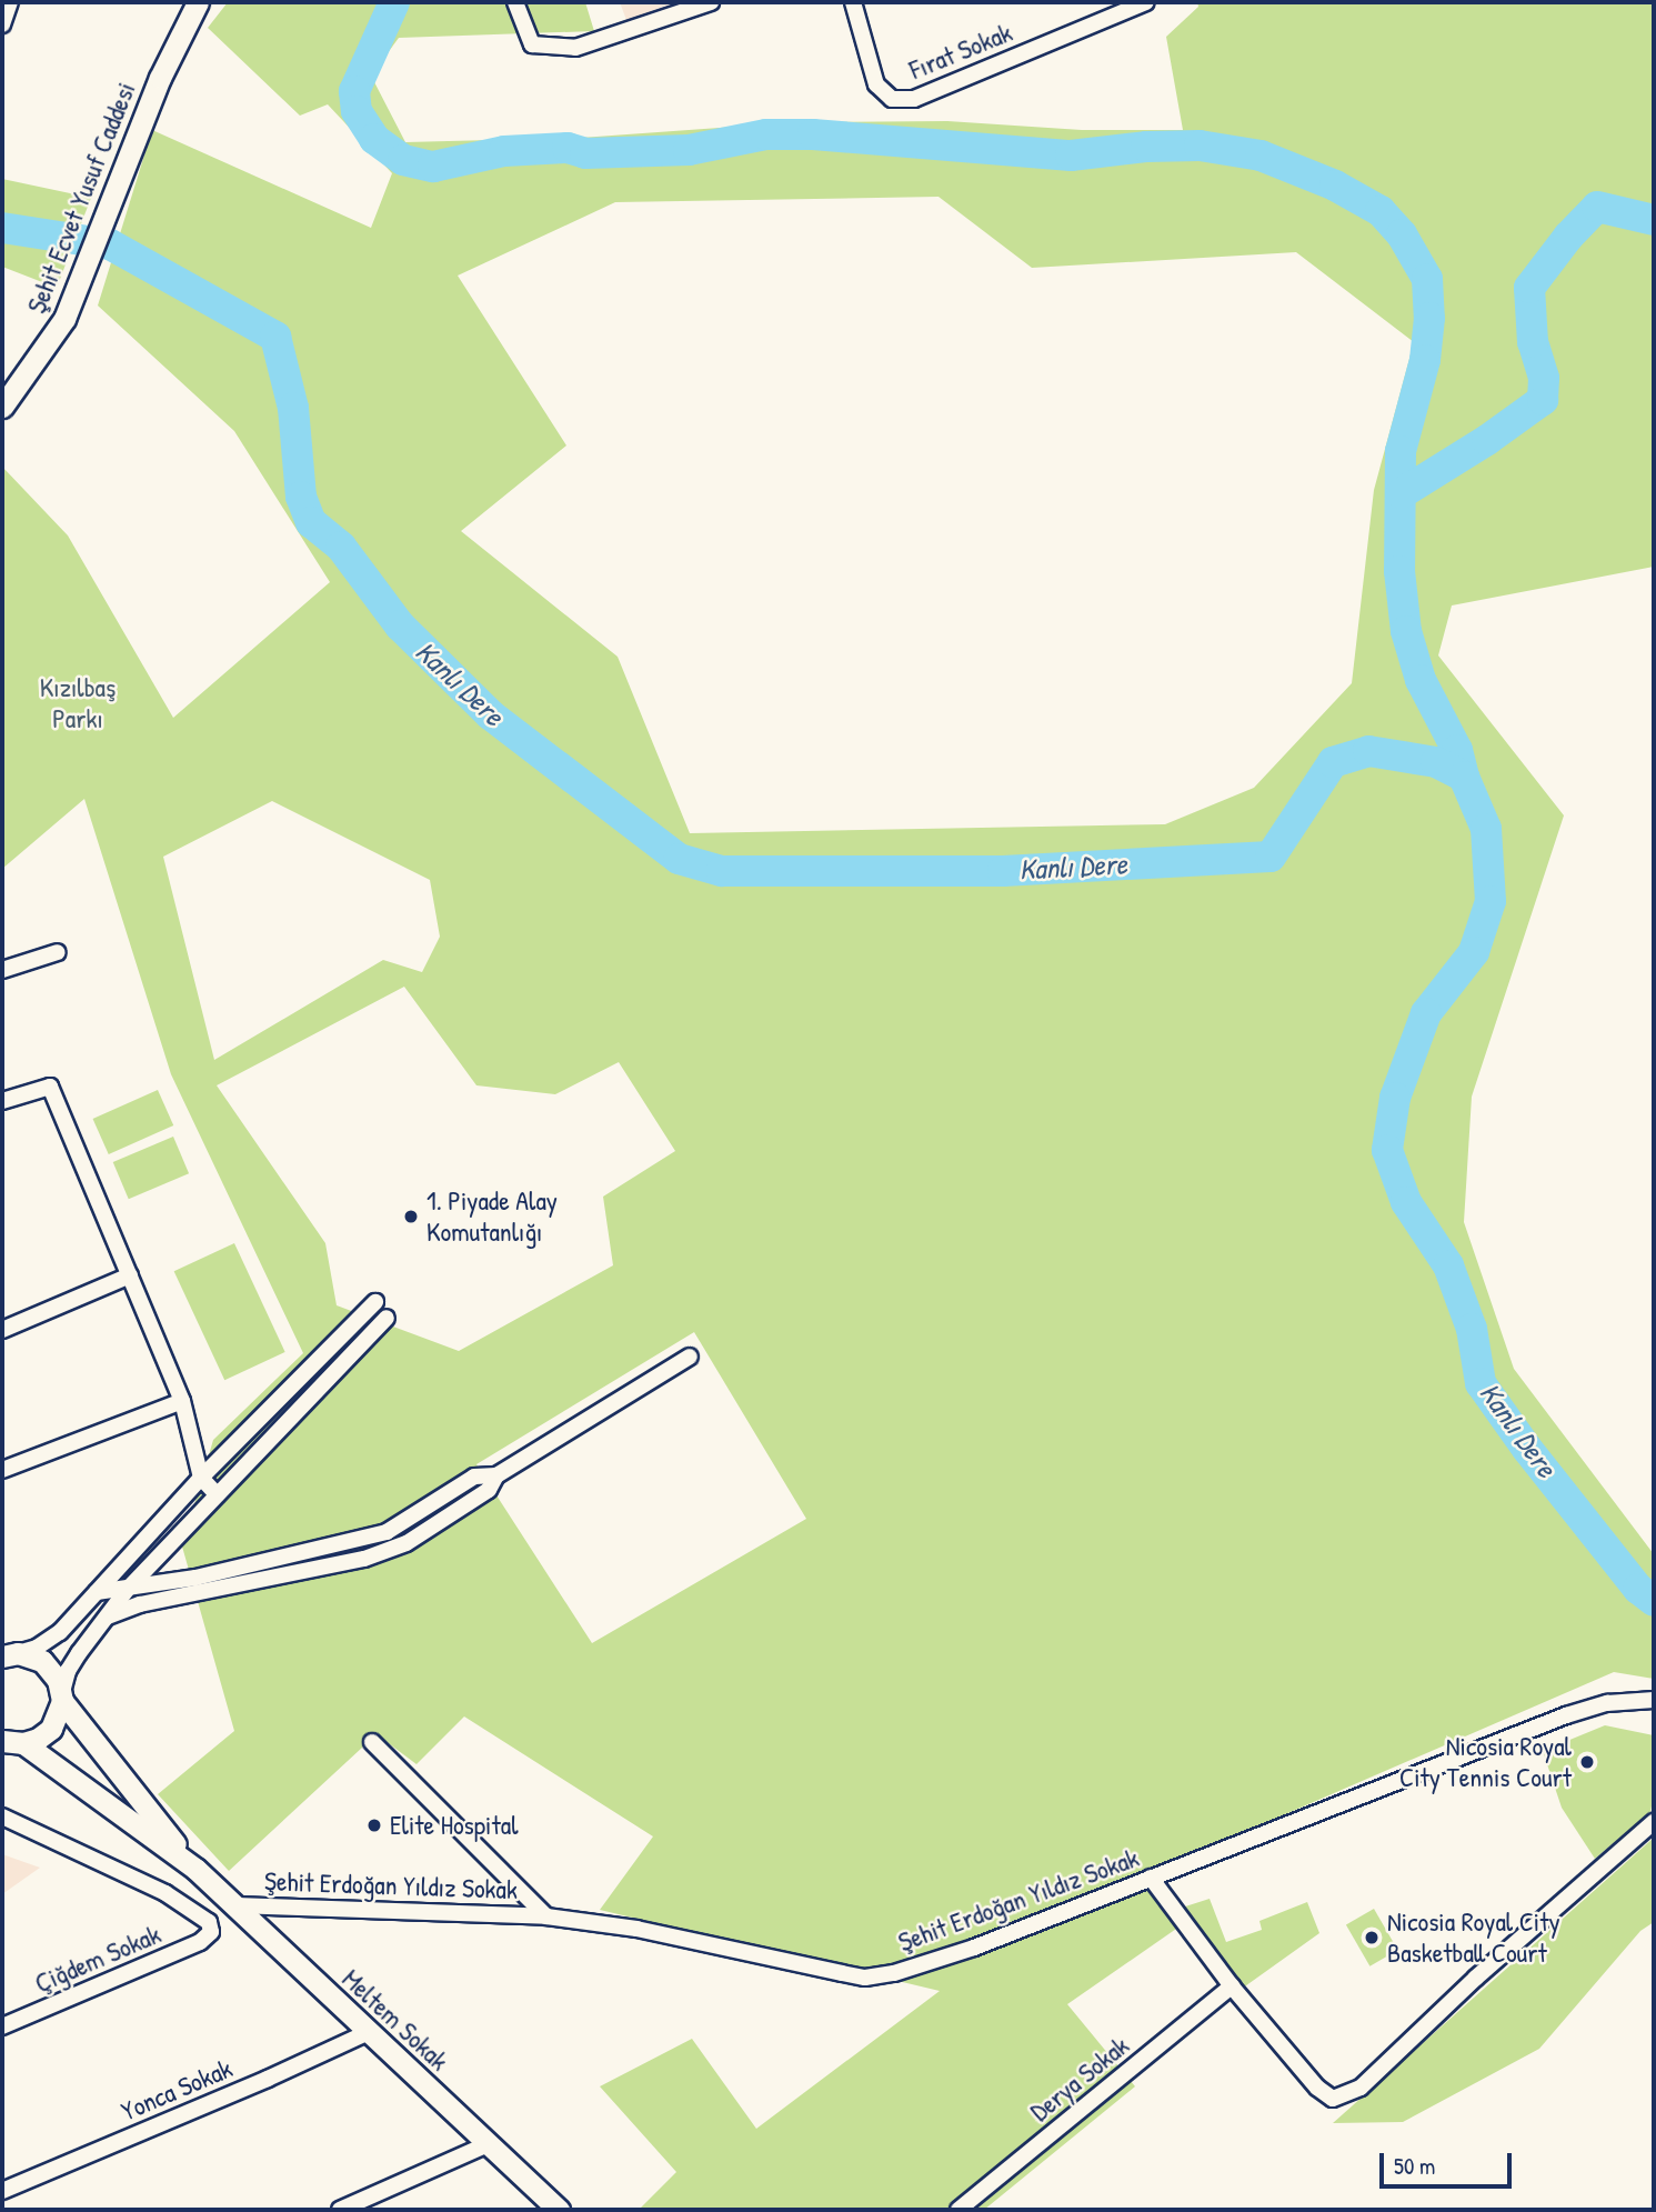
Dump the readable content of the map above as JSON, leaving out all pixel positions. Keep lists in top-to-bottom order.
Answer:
{
  "streets": {
    "main road": ["Şehit Ecvet Yusuf Caddesi", "Meltem Sokak"],
    "street": [
      "Fırat Sokak",
      "Şehit Erdoğan Yıldız Sokak",
      "Çiğdem Sokak",
      "Derya Sokak",
      "Yonca Sokak"
    ]
  },
  "crossings": [
    ["Şehit Erdoğan Yıldız Sokak", "Meltem Sokak"],
    ["Meltem Sokak", "Yonca Sokak"]
  ],
  "water": ["Kanlı Dere"],
  "parks": ["Kızılbaş Parkı"],
  "places": [
    "1. Piyade Alay Komutanlığı",
    "Nicosia Royal City Tennis Court",
    "Elite Hospital",
    "Nicosia Royal City Basketball Court"
  ],
  "scale_bar": "50 m"
}
